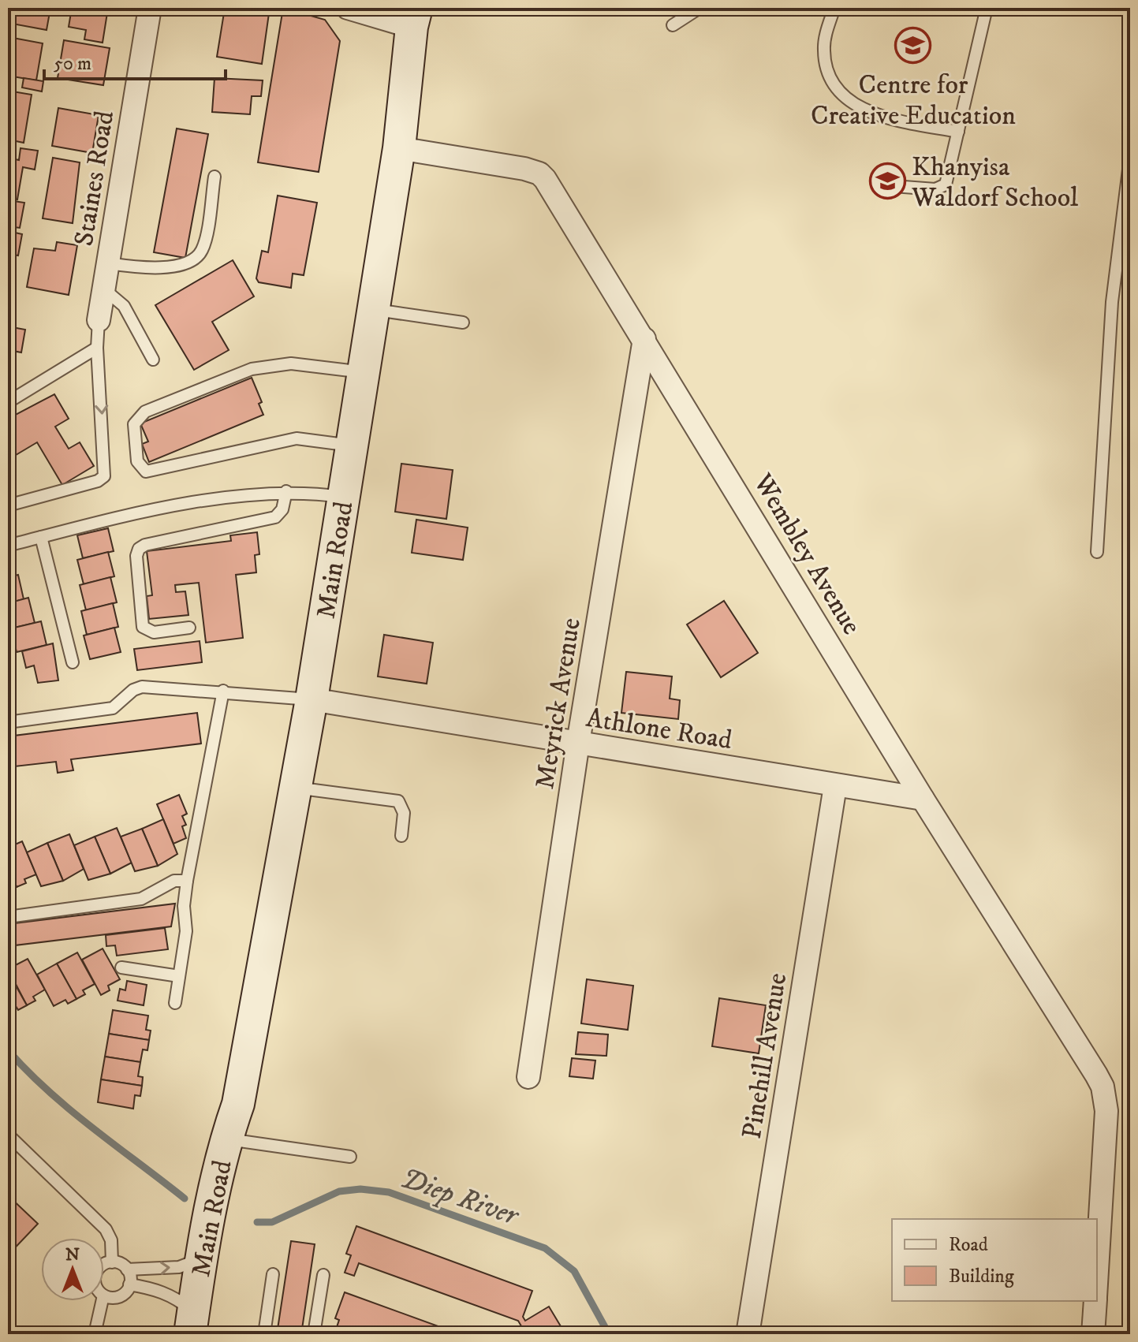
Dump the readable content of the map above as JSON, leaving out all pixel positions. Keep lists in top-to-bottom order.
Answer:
{
  "streets": {
    "main road": ["Main Road"],
    "street": [
      "Staines Road",
      "Wembley Avenue",
      "Meyrick Avenue",
      "Athlone Road",
      "Pinehill Avenue"
    ]
  },
  "crossings": [
    ["Wembley Avenue", "Main Road"],
    ["Wembley Avenue", "Meyrick Avenue"],
    ["Wembley Avenue", "Athlone Road"],
    ["Main Road", "Athlone Road"],
    ["Meyrick Avenue", "Athlone Road"],
    ["Athlone Road", "Pinehill Avenue"]
  ],
  "water": ["Diep River"],
  "places": {
    "school or university": ["Centre for Creative Education", "Khanyisa Waldorf School"]
  },
  "legend": ["Road", "Building"],
  "scale_bar": "50 m",
  "north": "top"
}
